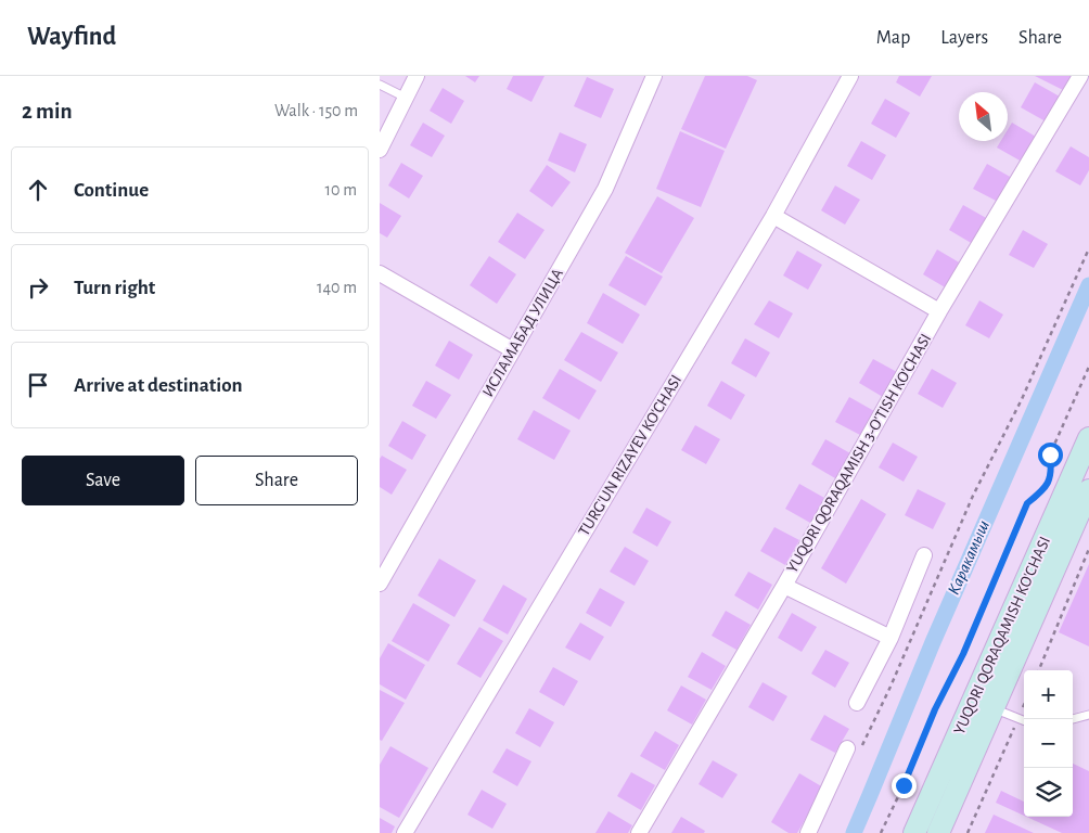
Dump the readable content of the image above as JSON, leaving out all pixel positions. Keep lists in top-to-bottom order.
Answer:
{
  "streets": {
    "main road": ["YUQORI QORAQAMISH KO'CHASI"],
    "street": ["ИСЛАМАБАД УЛИЦА", "YUQORI QORAQAMISH 3-O'TISH KO'CHASI", "TURG'UN RIZAYEV KO'CHASI"]
  },
  "water": ["Каракамыш"],
  "north": "top left",
  "page": {
    "header": "Wayfind",
    "nav": ["Map", "Layers", "Share"],
    "heading": ["2 min", "Walk · 150 m"],
    "list": [
      ["Continue", "10 m"],
      ["Turn right", "140 m"],
      "Arrive at destination"
    ],
    "buttons": ["Save", "Share"],
    "map_buttons": ["+", "−"]
  }
}
